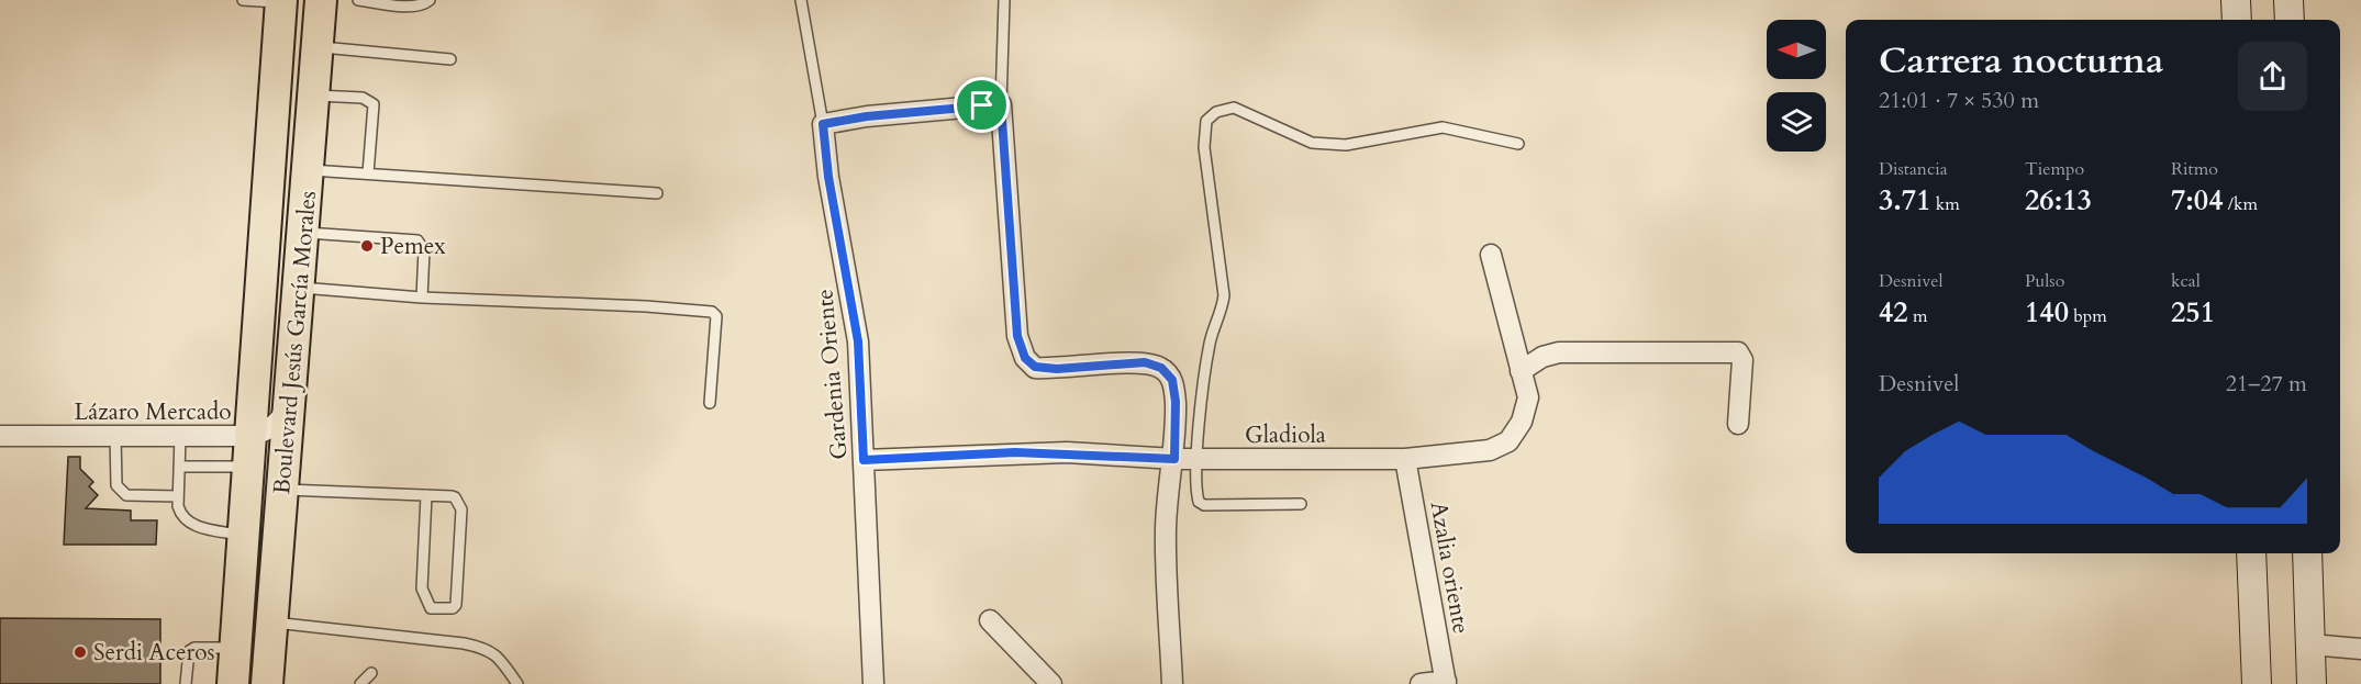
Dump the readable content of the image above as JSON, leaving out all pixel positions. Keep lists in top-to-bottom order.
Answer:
{
  "streets": {
    "main road": ["Boulevard Jesús García Morales"],
    "street": [
      "Gardenia Oriente",
      "Lázaro Mercado",
      "Gladiola",
      "Azalia oriente"
    ]
  },
  "crossings": [
    ["Boulevard Jesús García Morales", "Lázaro Mercado"],
    ["Gardenia Oriente", "Gladiola"],
    ["Gladiola", "Azalia oriente"]
  ],
  "places": ["Pemex", "Serdi Aceros"],
  "north": "left",
  "page": {
    "heading": ["Carrera nocturna", "21:01 · 7 × 530 m"],
    "stats": [
      ["Distancia", "3.71 km"],
      ["Tiempo", "26:13"],
      ["Ritmo", "7:04 /km"],
      ["Desnivel", "42 m"],
      ["Pulso", "140 bpm"],
      ["kcal", "251"]
    ],
    "chart": ["Desnivel", "21–27 m"]
  }
}
